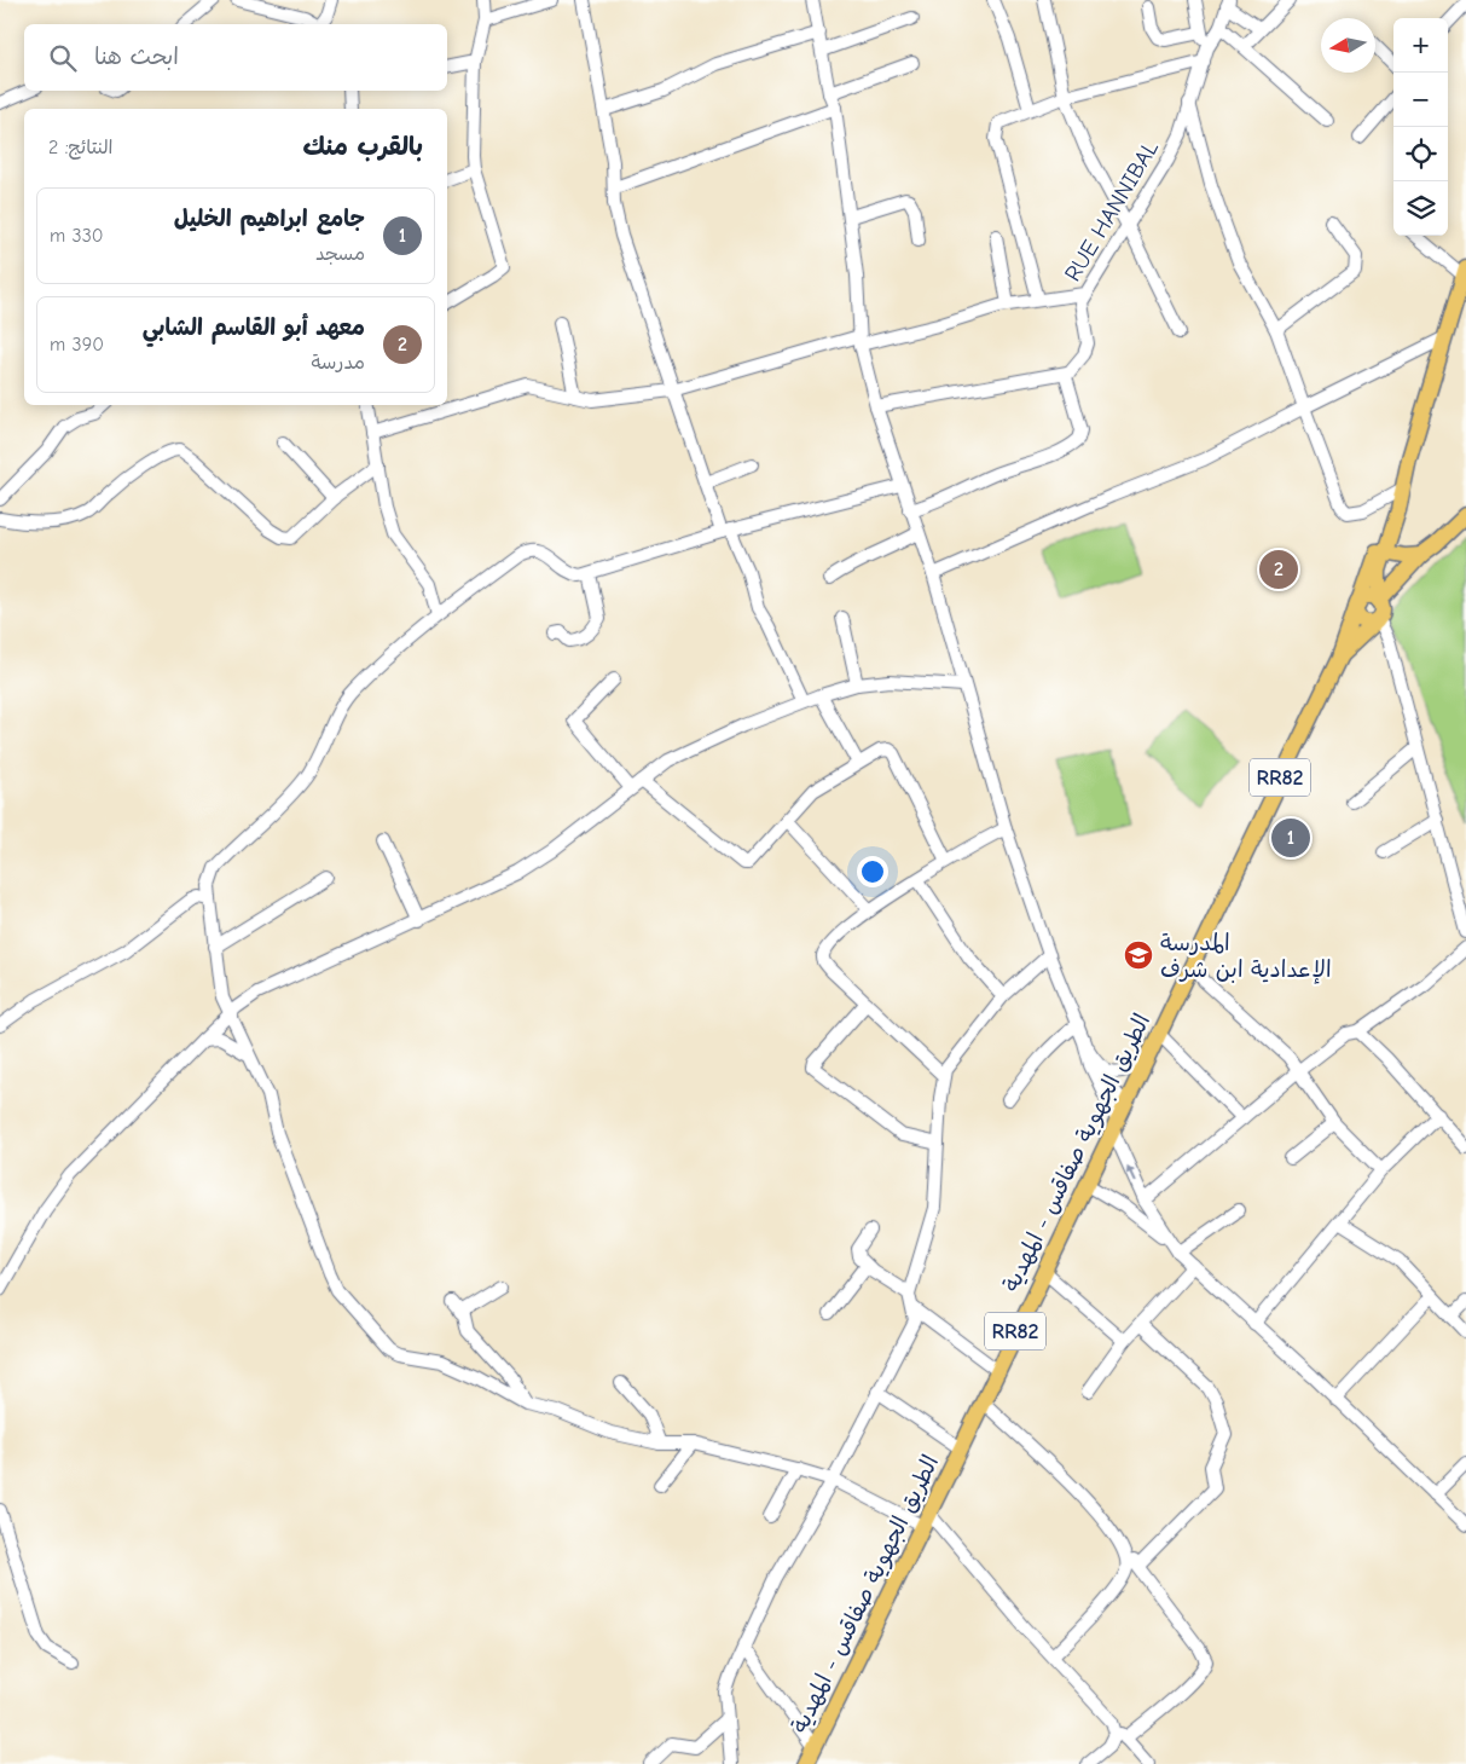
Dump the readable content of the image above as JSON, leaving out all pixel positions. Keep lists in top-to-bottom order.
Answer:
{
  "streets": {
    "main road": ["RR82", "الطريق الجهوية صفاقس - المهدية"],
    "street": ["RUE HANNIBAL"]
  },
  "places": {
    "school or university": ["المدرسة الإعدادية ابن شرف"]
  },
  "north": "left",
  "page": {
    "map_buttons": ["+", "−"],
    "search": "ابحث هنا",
    "heading": ["بالقرب منك", "النتائج: 2"],
    "list": [
      {
        "mark": "1",
        "name": "جامع ابراهيم الخليل",
        "note": "مسجد",
        "value": "330 m"
      },
      {
        "mark": "2",
        "name": "معهد أبو القاسم الشابي",
        "note": "مدرسة",
        "value": "390 m"
      }
    ],
    "pins": ["2", "1"]
  }
}
